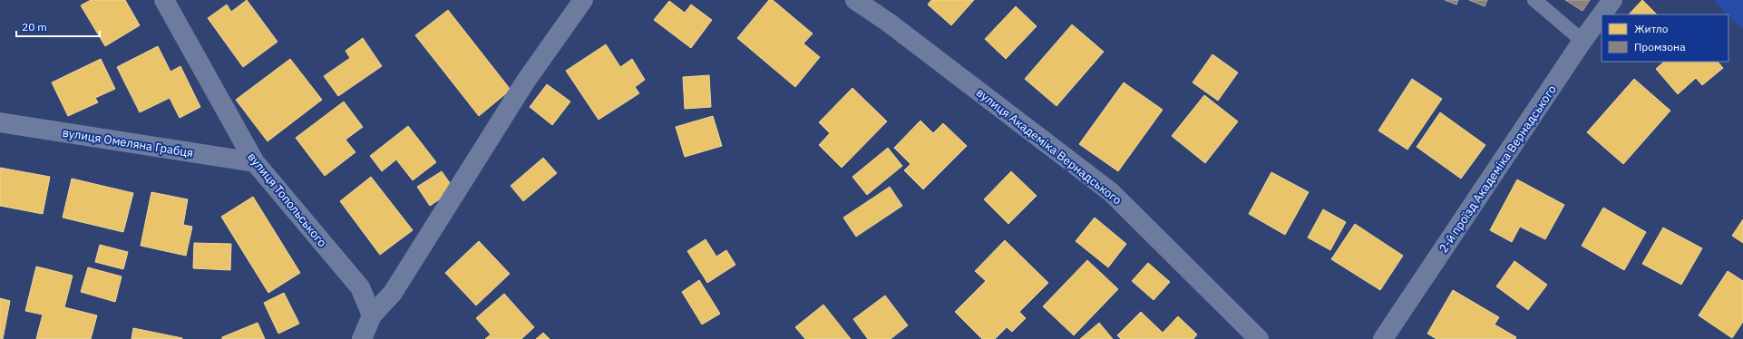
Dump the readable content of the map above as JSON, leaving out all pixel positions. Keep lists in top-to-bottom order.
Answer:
{
  "streets": {
    "street": [
      "вулиця Омеляна Грабця",
      "вулиця Академіка Вернадського",
      "2-й проїзд Академіка Вернадського",
      "вулиця Топольського"
    ]
  },
  "crossings": [
    ["вулиця Омеляна Грабця", "вулиця Топольського"]
  ],
  "legend": ["Житло", "Промзона"],
  "scale_bar": "20 m"
}
